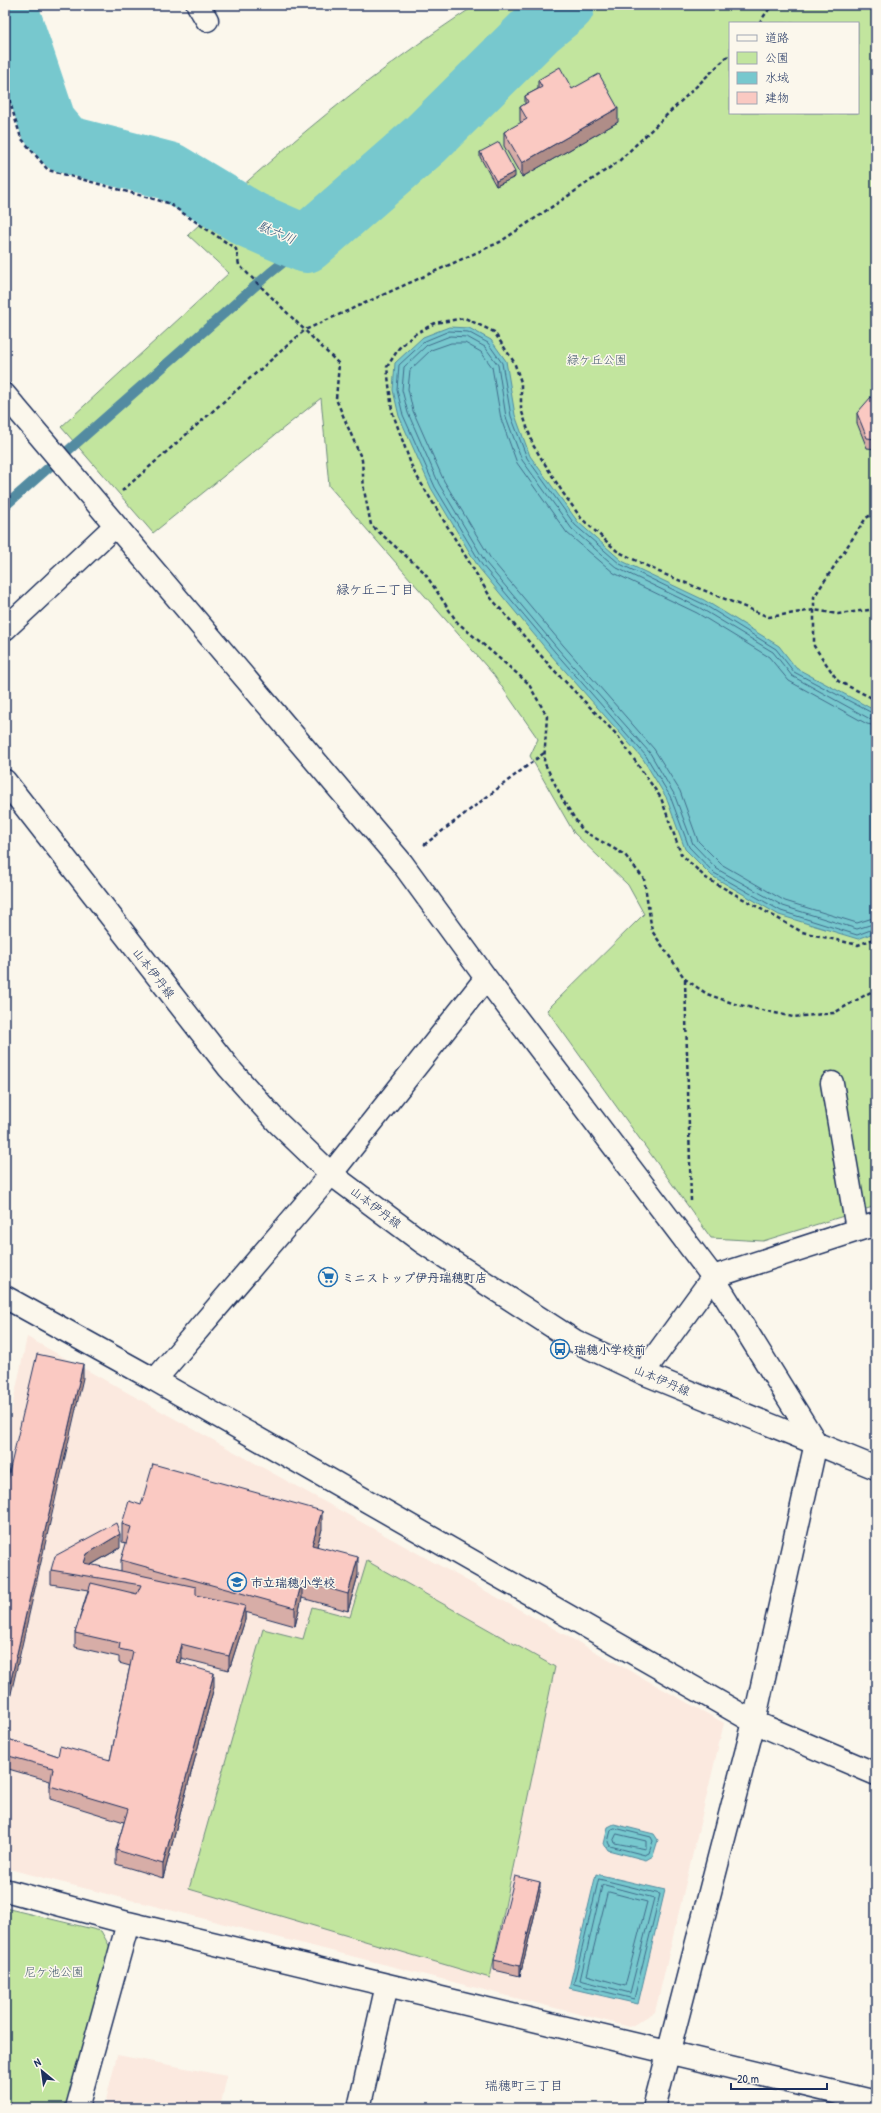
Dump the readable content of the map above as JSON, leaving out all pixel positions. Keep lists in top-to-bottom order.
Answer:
{
  "streets": {
    "street": ["山本伊丹線"]
  },
  "districts": ["緑ケ丘二丁目", "瑞穂町三丁目"],
  "water": ["駄六川"],
  "parks": ["緑ケ丘公園", "尼ケ池公園"],
  "places": {
    "supermarket": ["ミニストップ伊丹瑞穂町店"],
    "bus stop": ["瑞穂小学校前"],
    "school or university": ["市立瑞穂小学校"]
  },
  "legend": [
    "道路",
    "公園",
    "水域",
    "建物"
  ],
  "scale_bar": "20 m",
  "north": "top left"
}
